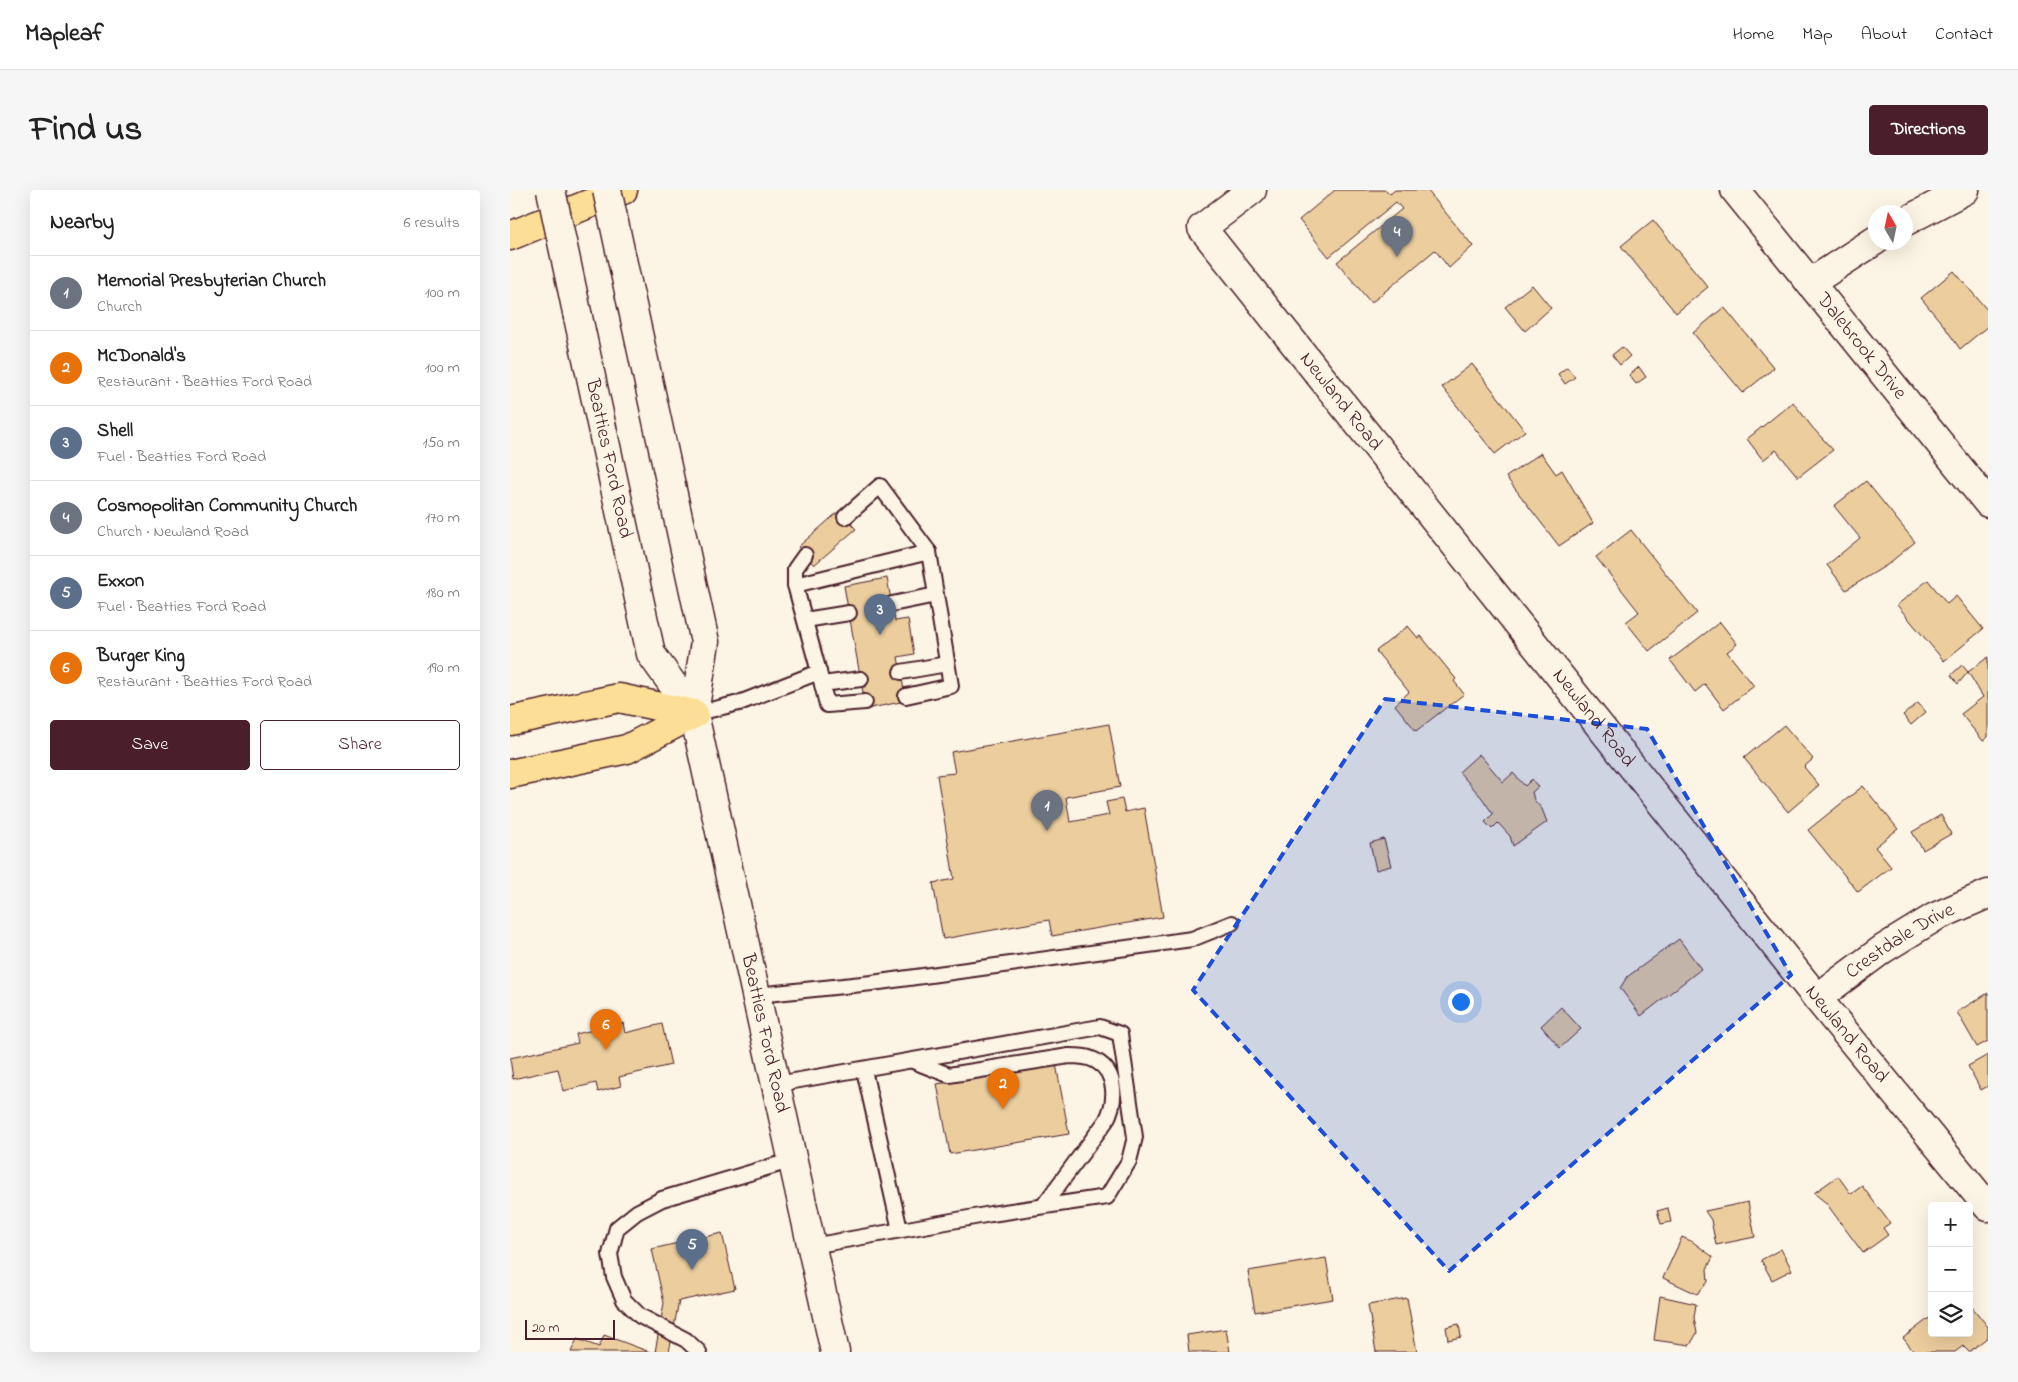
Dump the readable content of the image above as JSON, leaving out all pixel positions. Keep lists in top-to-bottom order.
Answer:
{
  "streets": {
    "street": [
      "Dalebrook Drive",
      "Newland Road",
      "Beatties Ford Road",
      "Crestdale Drive"
    ]
  },
  "crossings": [
    ["Newland Road", "Crestdale Drive"]
  ],
  "scale_bar": "20 m",
  "north": "top",
  "page": {
    "header": "Mapleaf",
    "nav": [
      "Home",
      "Map",
      "About",
      "Contact"
    ],
    "title": "Find us",
    "buttons": [
      "Directions",
      ["Save", "Share"]
    ],
    "heading": ["Nearby", "6 results"],
    "pins": [
      "4",
      "3",
      "1",
      "6",
      "2",
      "5"
    ],
    "list": [
      {
        "mark": "1",
        "name": "Memorial Presbyterian Church",
        "note": "Church",
        "value": "100 m"
      },
      {
        "mark": "2",
        "name": "McDonald's",
        "note": "Restaurant · Beatties Ford Road",
        "value": "100 m"
      },
      {
        "mark": "3",
        "name": "Shell",
        "note": "Fuel · Beatties Ford Road",
        "value": "150 m"
      },
      {
        "mark": "4",
        "name": "Cosmopolitan Community Church",
        "note": "Church · Newland Road",
        "value": "170 m"
      },
      {
        "mark": "5",
        "name": "Exxon",
        "note": "Fuel · Beatties Ford Road",
        "value": "180 m"
      },
      {
        "mark": "6",
        "name": "Burger King",
        "note": "Restaurant · Beatties Ford Road",
        "value": "190 m"
      }
    ],
    "map_buttons": ["+", "−"],
    "scale": "20 m"
  }
}
